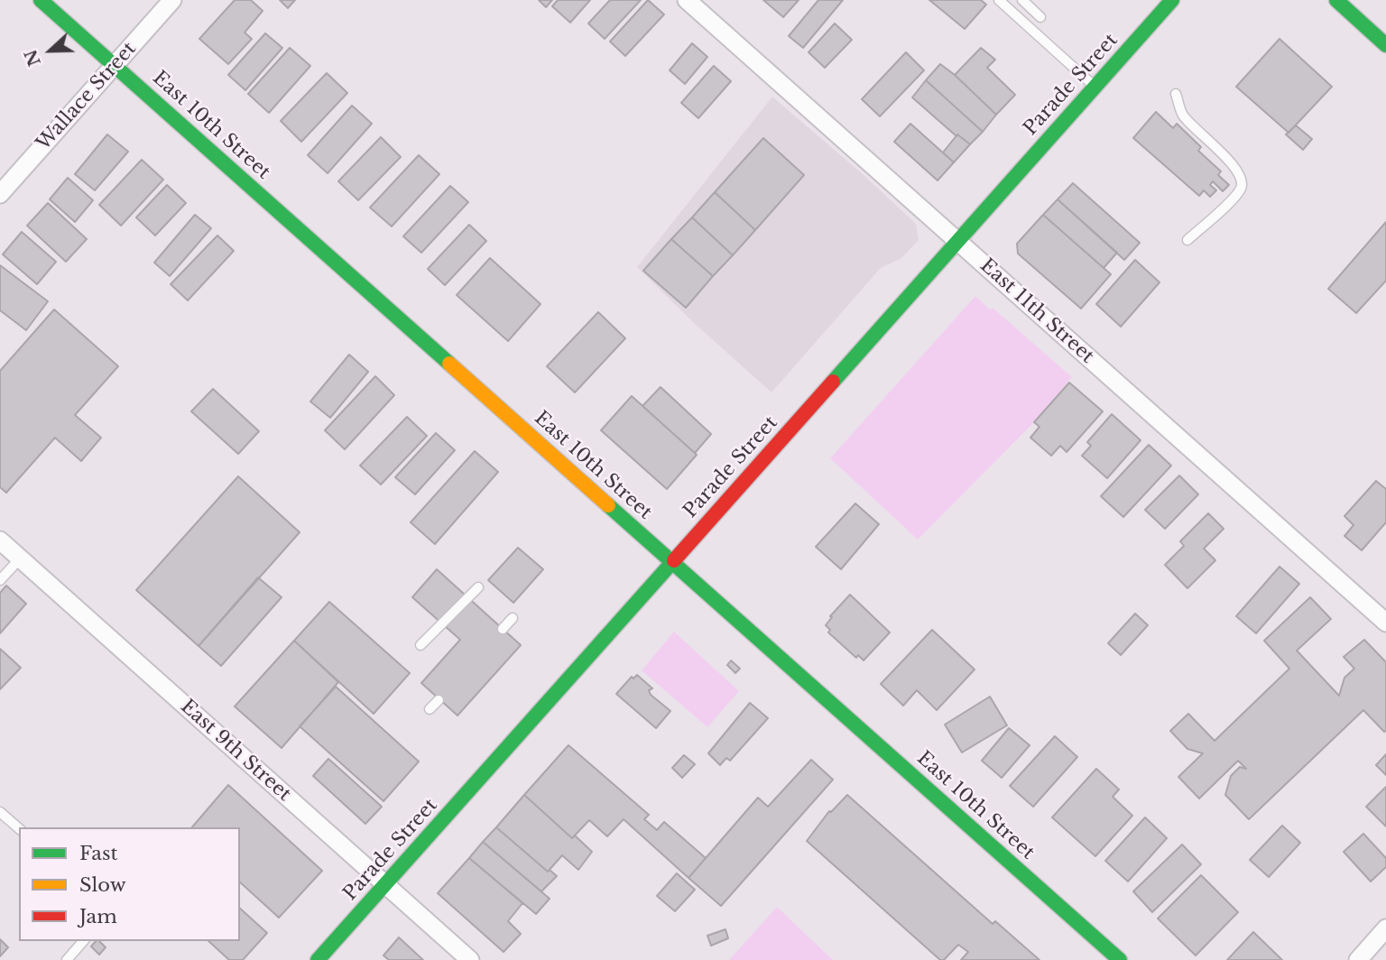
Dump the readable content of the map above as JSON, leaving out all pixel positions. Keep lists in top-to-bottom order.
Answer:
{
  "streets": {
    "street": [
      "Parade Street",
      "Wallace Street",
      "East 10th Street",
      "East 11th Street",
      "East 9th Street"
    ]
  },
  "crossings": [
    ["Parade Street", "East 10th Street"],
    ["Parade Street", "East 11th Street"],
    ["Parade Street", "East 9th Street"],
    ["Wallace Street", "East 10th Street"]
  ],
  "legend": ["Fast", "Slow", "Jam"],
  "north": "left"
}
